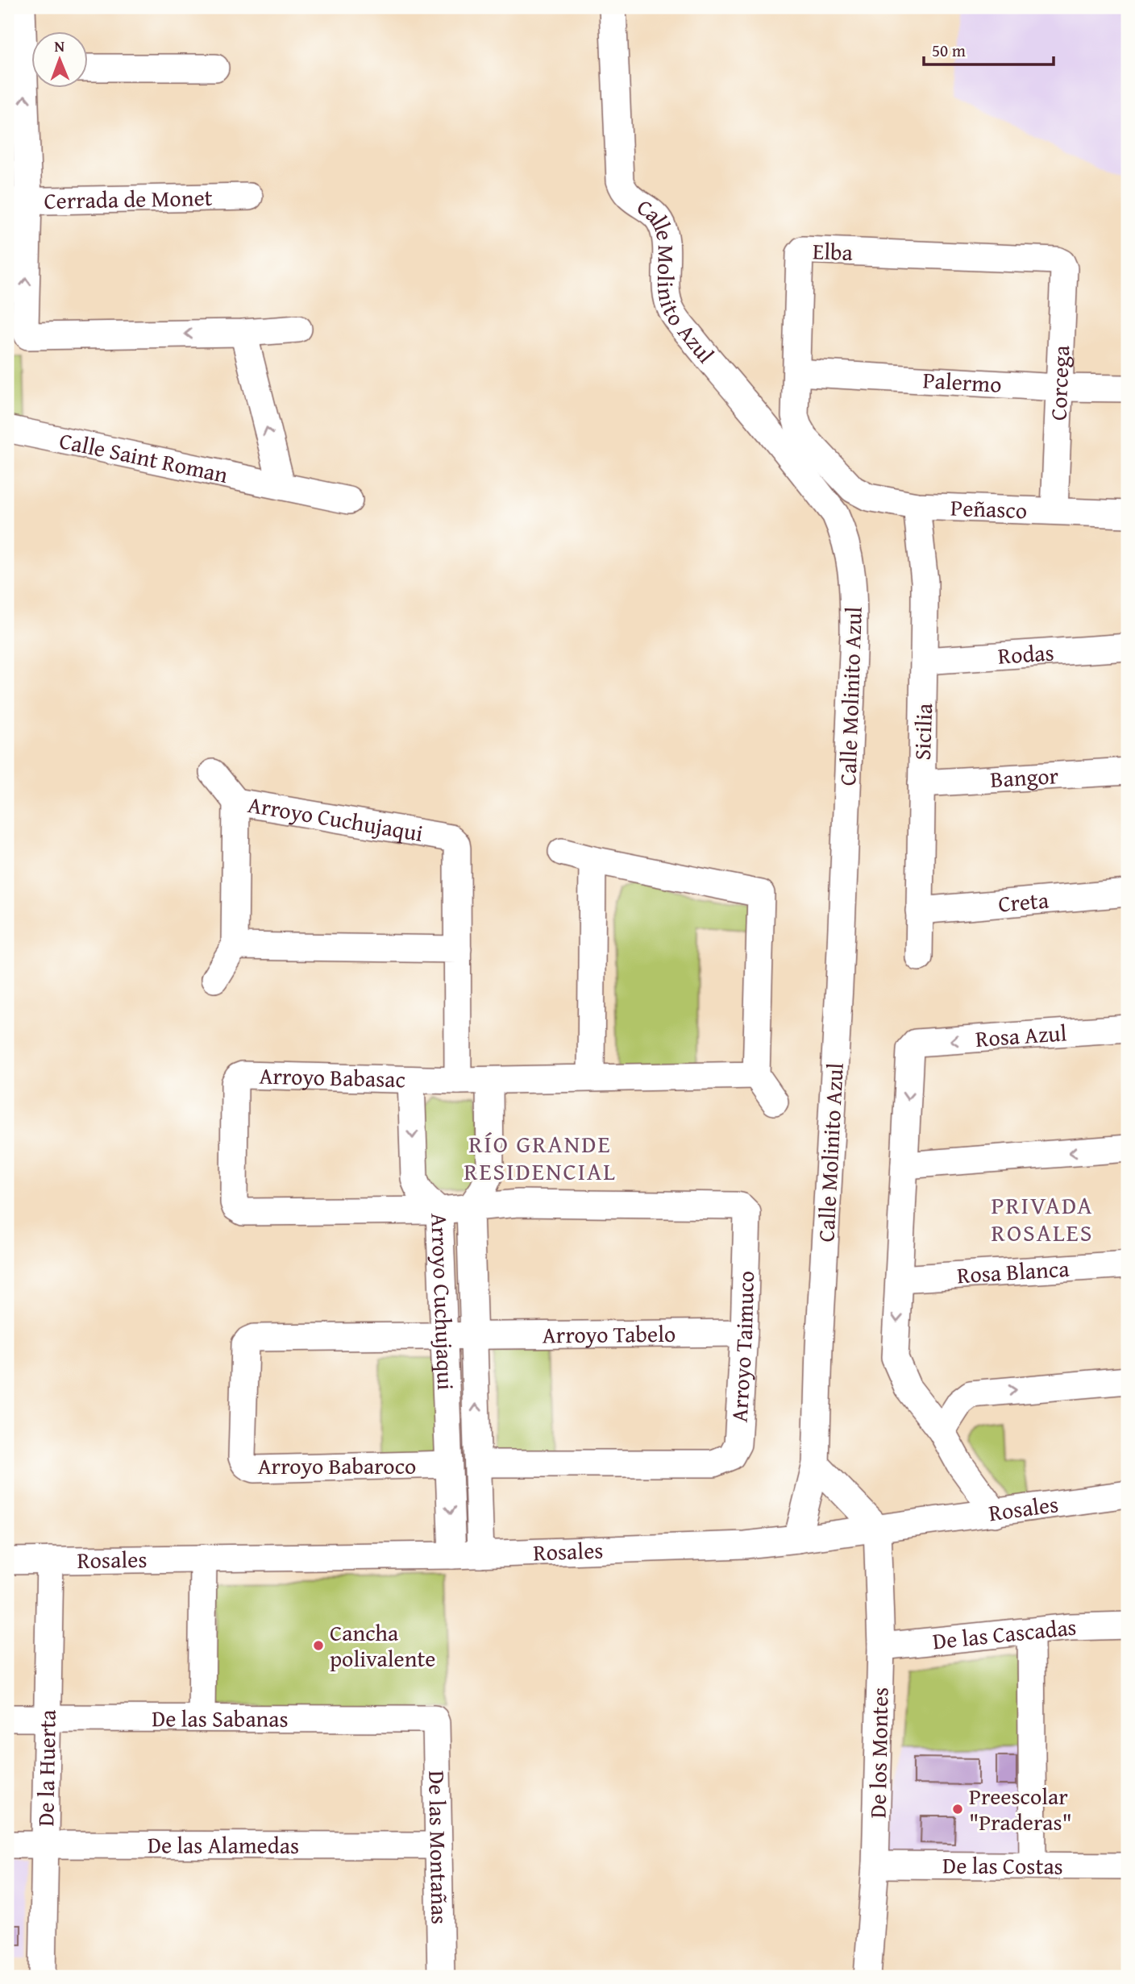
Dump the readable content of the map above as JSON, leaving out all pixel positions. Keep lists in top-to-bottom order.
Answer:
{
  "streets": {
    "street": [
      "Cerrada de Monet",
      "Elba",
      "Calle Molinito Azul",
      "Palermo",
      "Corcega",
      "Calle Saint Roman",
      "Peñasco",
      "Rodas",
      "Sicilia",
      "Bangor",
      "Arroyo Cuchujaqui",
      "Creta",
      "Rosa Azul",
      "Arroyo Babasac",
      "Rosa Blanca",
      "Arroyo Tabelo",
      "Arroyo Taimuco",
      "Arroyo Babaroco",
      "Rosales",
      "De las Cascadas",
      "De las Sabanas",
      "De los Montes",
      "De la Huerta",
      "De las Alamedas",
      "De las Montañas",
      "De las Costas"
    ]
  },
  "crossings": [
    ["Elba", "Palermo"],
    ["Elba", "Corcega"],
    ["Elba", "Peñasco"],
    ["Calle Molinito Azul", "Rosales"],
    ["Palermo", "Corcega"],
    ["Corcega", "Peñasco"],
    ["Peñasco", "Sicilia"],
    ["Rodas", "Sicilia"],
    ["Sicilia", "Bangor"],
    ["Sicilia", "Creta"],
    ["Arroyo Cuchujaqui", "Arroyo Babasac"],
    ["Arroyo Cuchujaqui", "Arroyo Tabelo"],
    ["Arroyo Cuchujaqui", "Arroyo Taimuco"],
    ["Arroyo Cuchujaqui", "Arroyo Babaroco"],
    ["Arroyo Cuchujaqui", "Rosales"],
    ["Arroyo Babasac", "Arroyo Taimuco"],
    ["Arroyo Tabelo", "Arroyo Taimuco"],
    ["Arroyo Tabelo", "Arroyo Babaroco"],
    ["Rosales", "De los Montes"],
    ["Rosales", "De la Huerta"],
    ["De las Cascadas", "De los Montes"],
    ["De las Sabanas", "De la Huerta"],
    ["De las Sabanas", "De las Montañas"],
    ["De los Montes", "De las Costas"],
    ["De la Huerta", "De las Alamedas"],
    ["De las Alamedas", "De las Montañas"]
  ],
  "districts": ["RÍO GRANDE RESIDENCIAL", "PRIVADA ROSALES"],
  "places": ["Cancha polivalente", "Preescolar \"Praderas\""],
  "scale_bar": "50 m",
  "north": "top"
}
